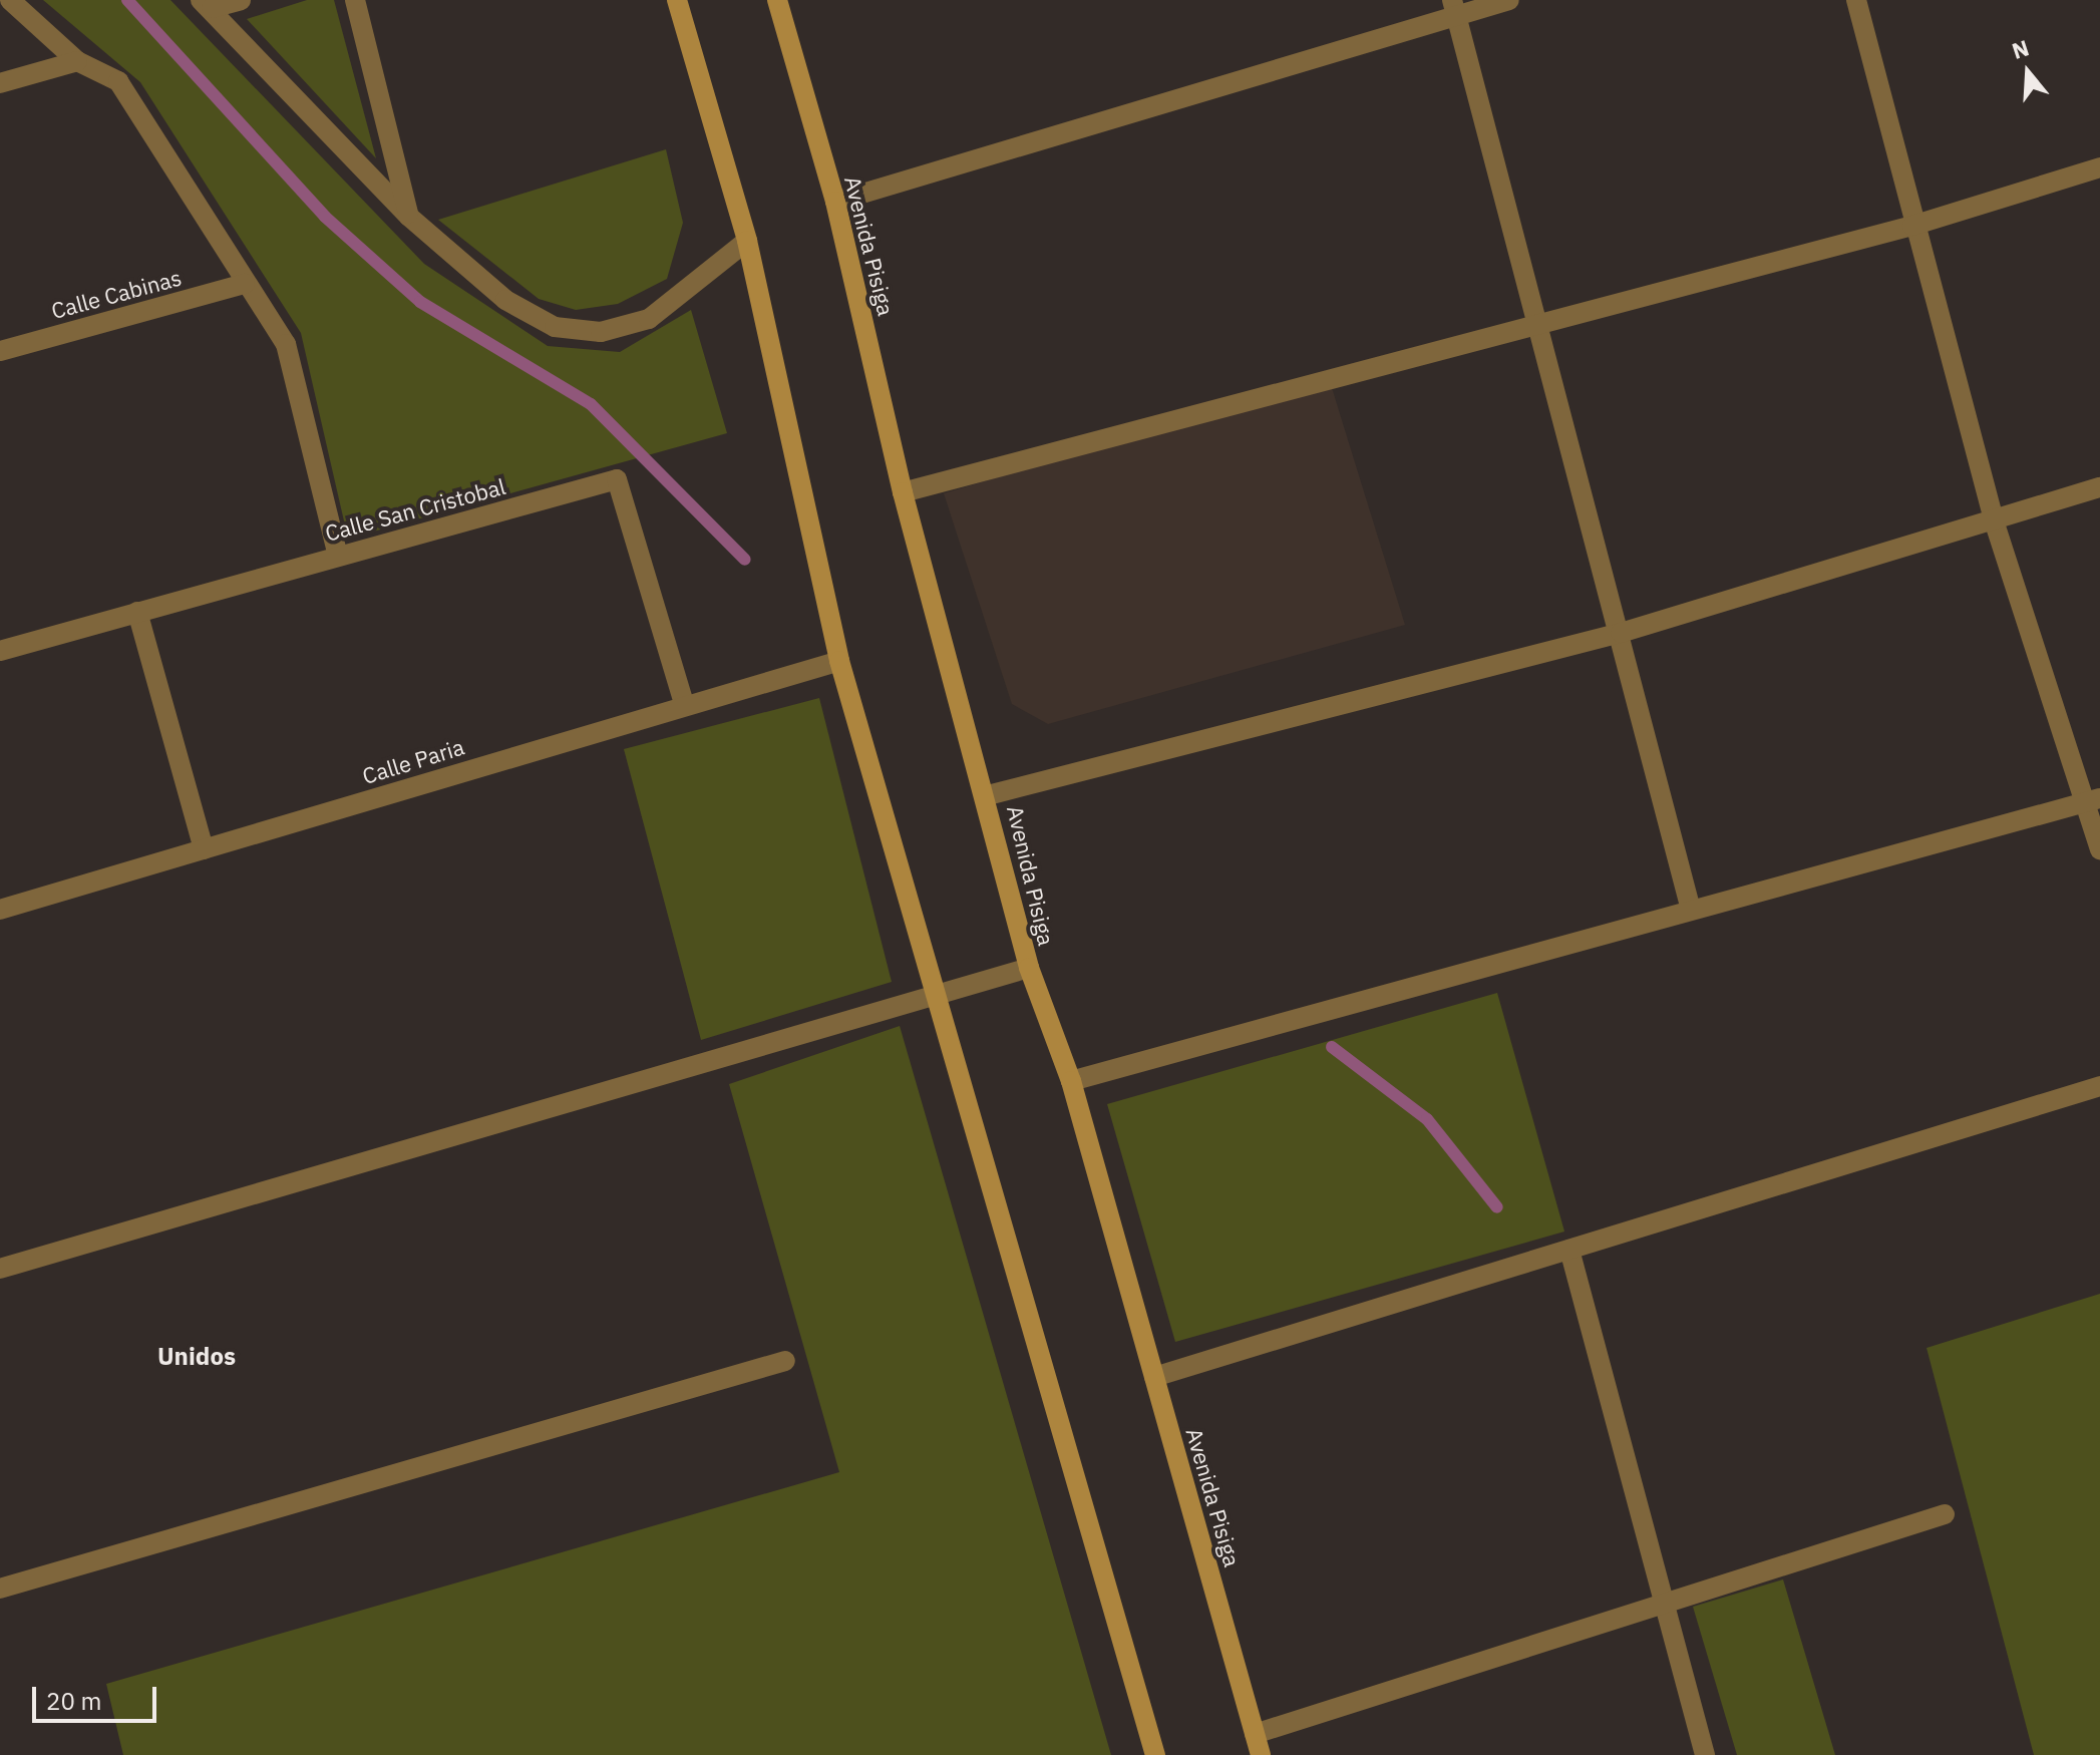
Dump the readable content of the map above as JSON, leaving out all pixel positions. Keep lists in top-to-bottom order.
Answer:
{
  "streets": {
    "street": [
      "Avenida Pisiga",
      "Calle Cabinas",
      "Calle San Cristobal",
      "Calle Paria"
    ]
  },
  "crossings": [
    ["Calle San Cristobal", "Calle Paria"]
  ],
  "districts": ["Unidos"],
  "scale_bar": "20 m",
  "north": "top"
}
